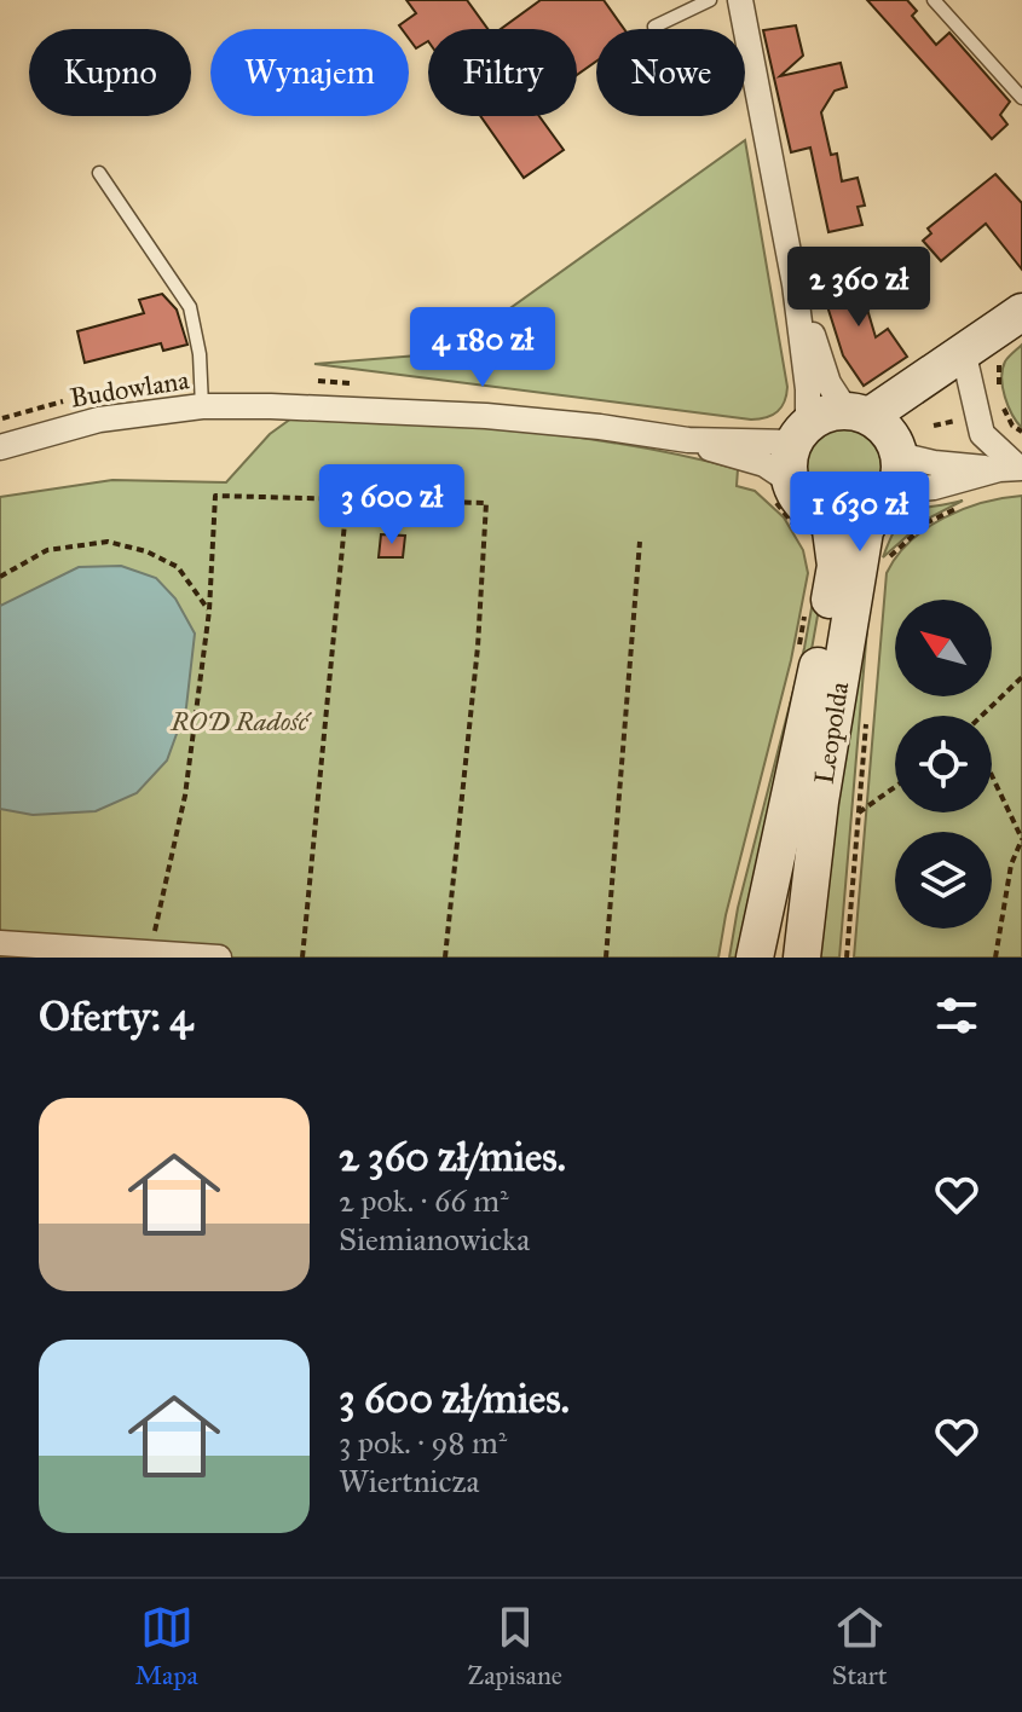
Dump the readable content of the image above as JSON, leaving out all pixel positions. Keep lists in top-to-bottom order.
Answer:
{
  "streets": {
    "street": ["Budowlana", "Leopolda"]
  },
  "parks": ["ROD Radość"],
  "north": "top left",
  "page": {
    "chip": [
      "Kupno",
      "Wynajem",
      "Filtry",
      "Nowe"
    ],
    "price": [
      "2 360 zł",
      "4 180 zł",
      "3 600 zł",
      "1 630 zł"
    ],
    "heading": "Oferty: 4",
    "list": [
      {
        "name": "2 360 zł/mies.",
        "note": "2 pok. · 66 m² · Siemianowicka"
      },
      {
        "name": "3 600 zł/mies.",
        "note": "3 pok. · 98 m² · Wiertnicza"
      }
    ],
    "tabs": ["Mapa", "Zapisane", "Start"]
  }
}
